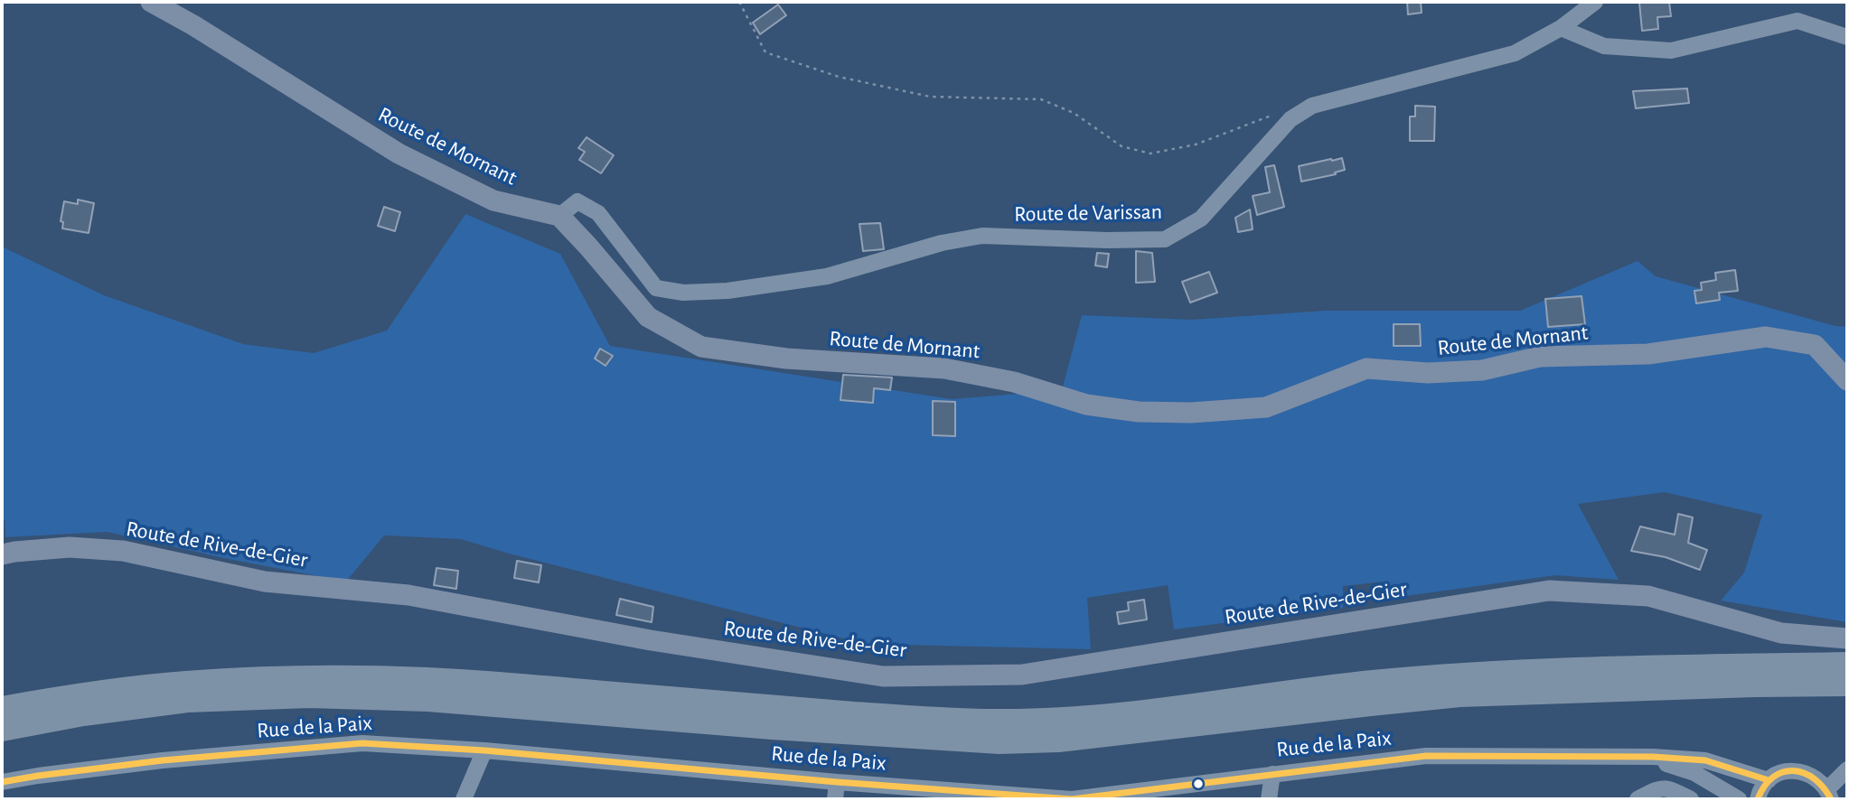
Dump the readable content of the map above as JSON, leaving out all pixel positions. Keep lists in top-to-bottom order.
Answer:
{
  "streets": {
    "main road": ["Route de Mornant", "Route de Rive-de-Gier"],
    "street": ["Route de Varissan", "Rue de la Paix"]
  },
  "crossings": [
    ["Route de Mornant", "Route de Varissan"]
  ]
}
